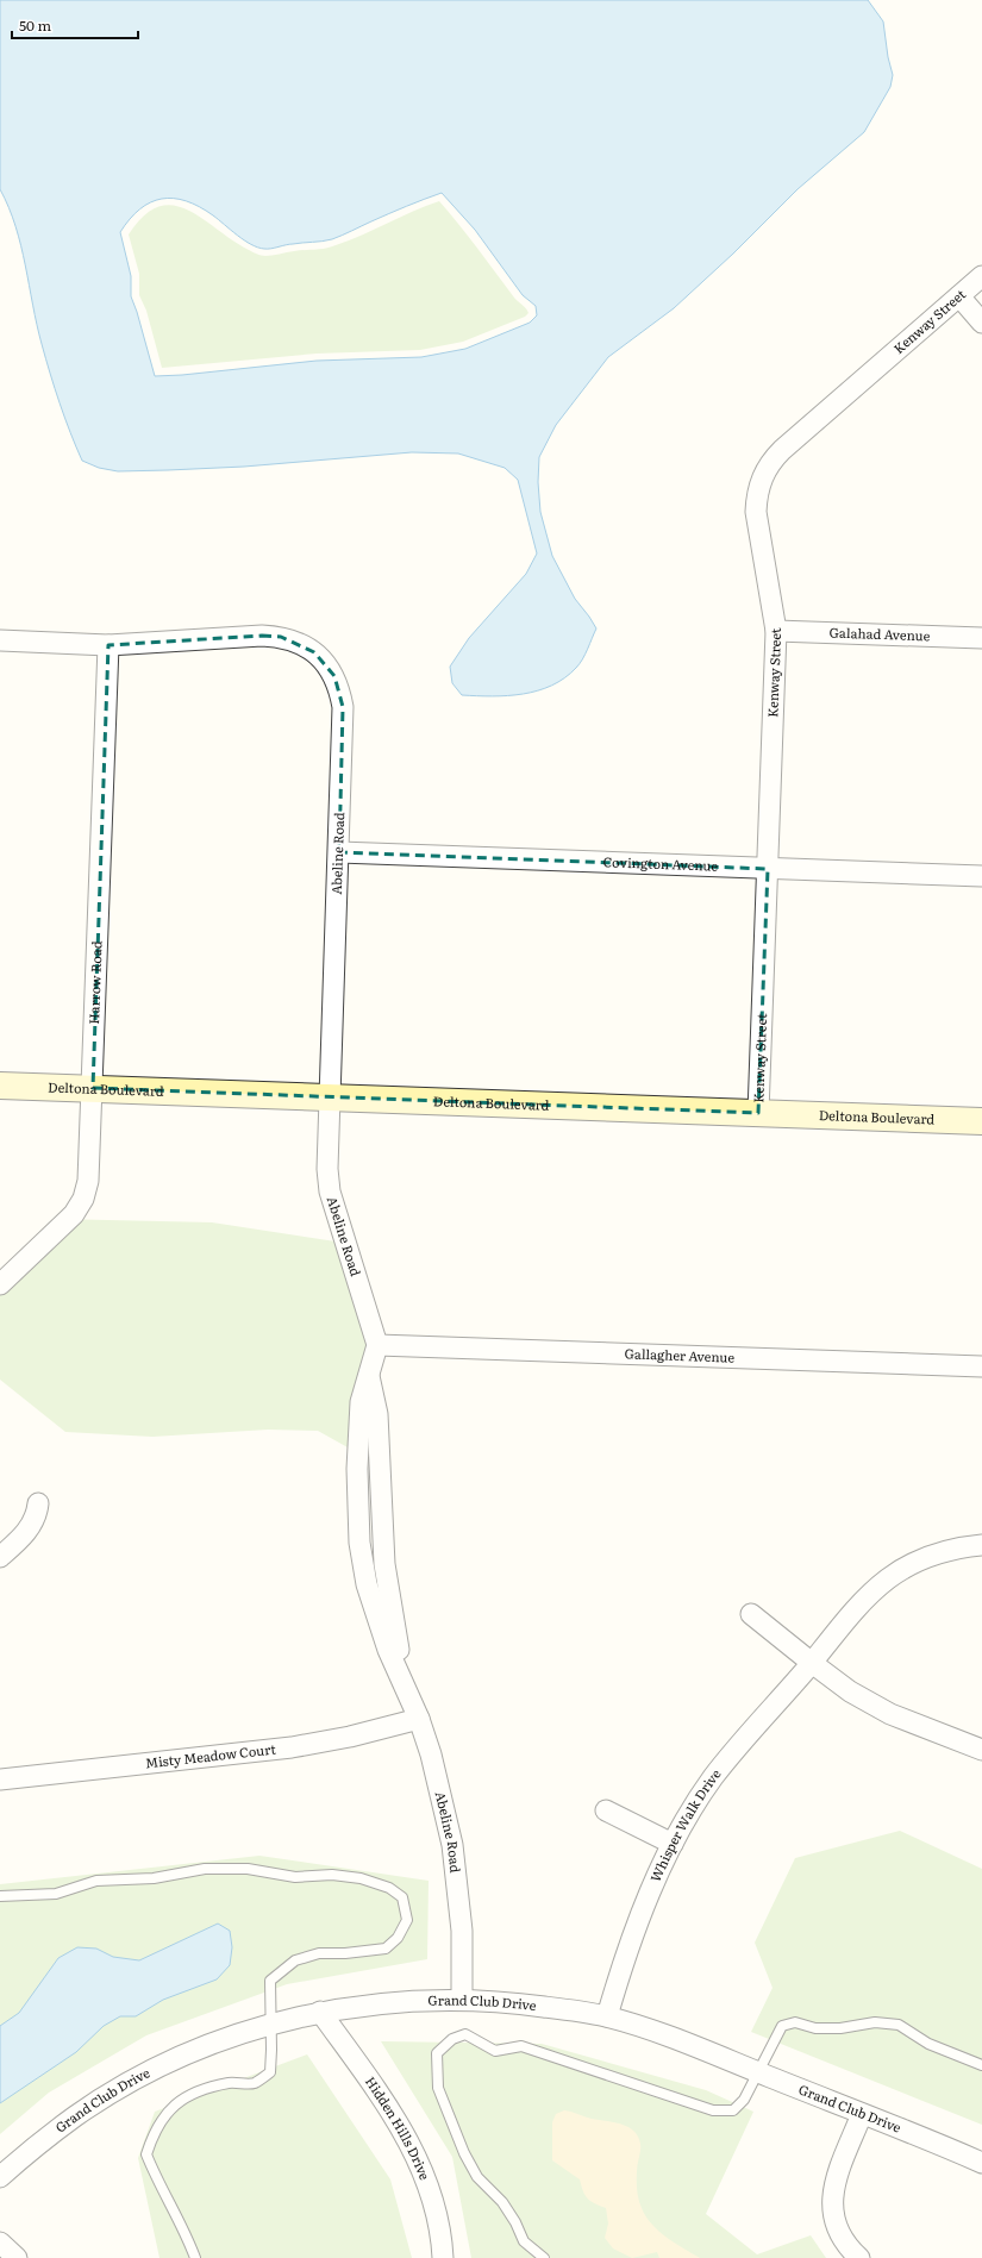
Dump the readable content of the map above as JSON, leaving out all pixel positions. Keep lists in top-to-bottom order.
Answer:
{
  "streets": {
    "main road": ["Deltona Boulevard"],
    "street": [
      "Kenway Street",
      "Galahad Avenue",
      "Abeline Road",
      "Covington Avenue",
      "Harrow Road",
      "Gallagher Avenue",
      "Misty Meadow Court",
      "Whisper Walk Drive",
      "Grand Club Drive",
      "Hidden Hills Drive"
    ]
  },
  "crossings": [
    ["Kenway Street", "Galahad Avenue"],
    ["Kenway Street", "Covington Avenue"],
    ["Kenway Street", "Deltona Boulevard"],
    ["Abeline Road", "Covington Avenue"],
    ["Abeline Road", "Harrow Road"],
    ["Abeline Road", "Deltona Boulevard"],
    ["Abeline Road", "Gallagher Avenue"],
    ["Abeline Road", "Misty Meadow Court"],
    ["Abeline Road", "Grand Club Drive"],
    ["Harrow Road", "Deltona Boulevard"],
    ["Whisper Walk Drive", "Grand Club Drive"],
    ["Grand Club Drive", "Hidden Hills Drive"]
  ],
  "scale_bar": "50 m"
}
